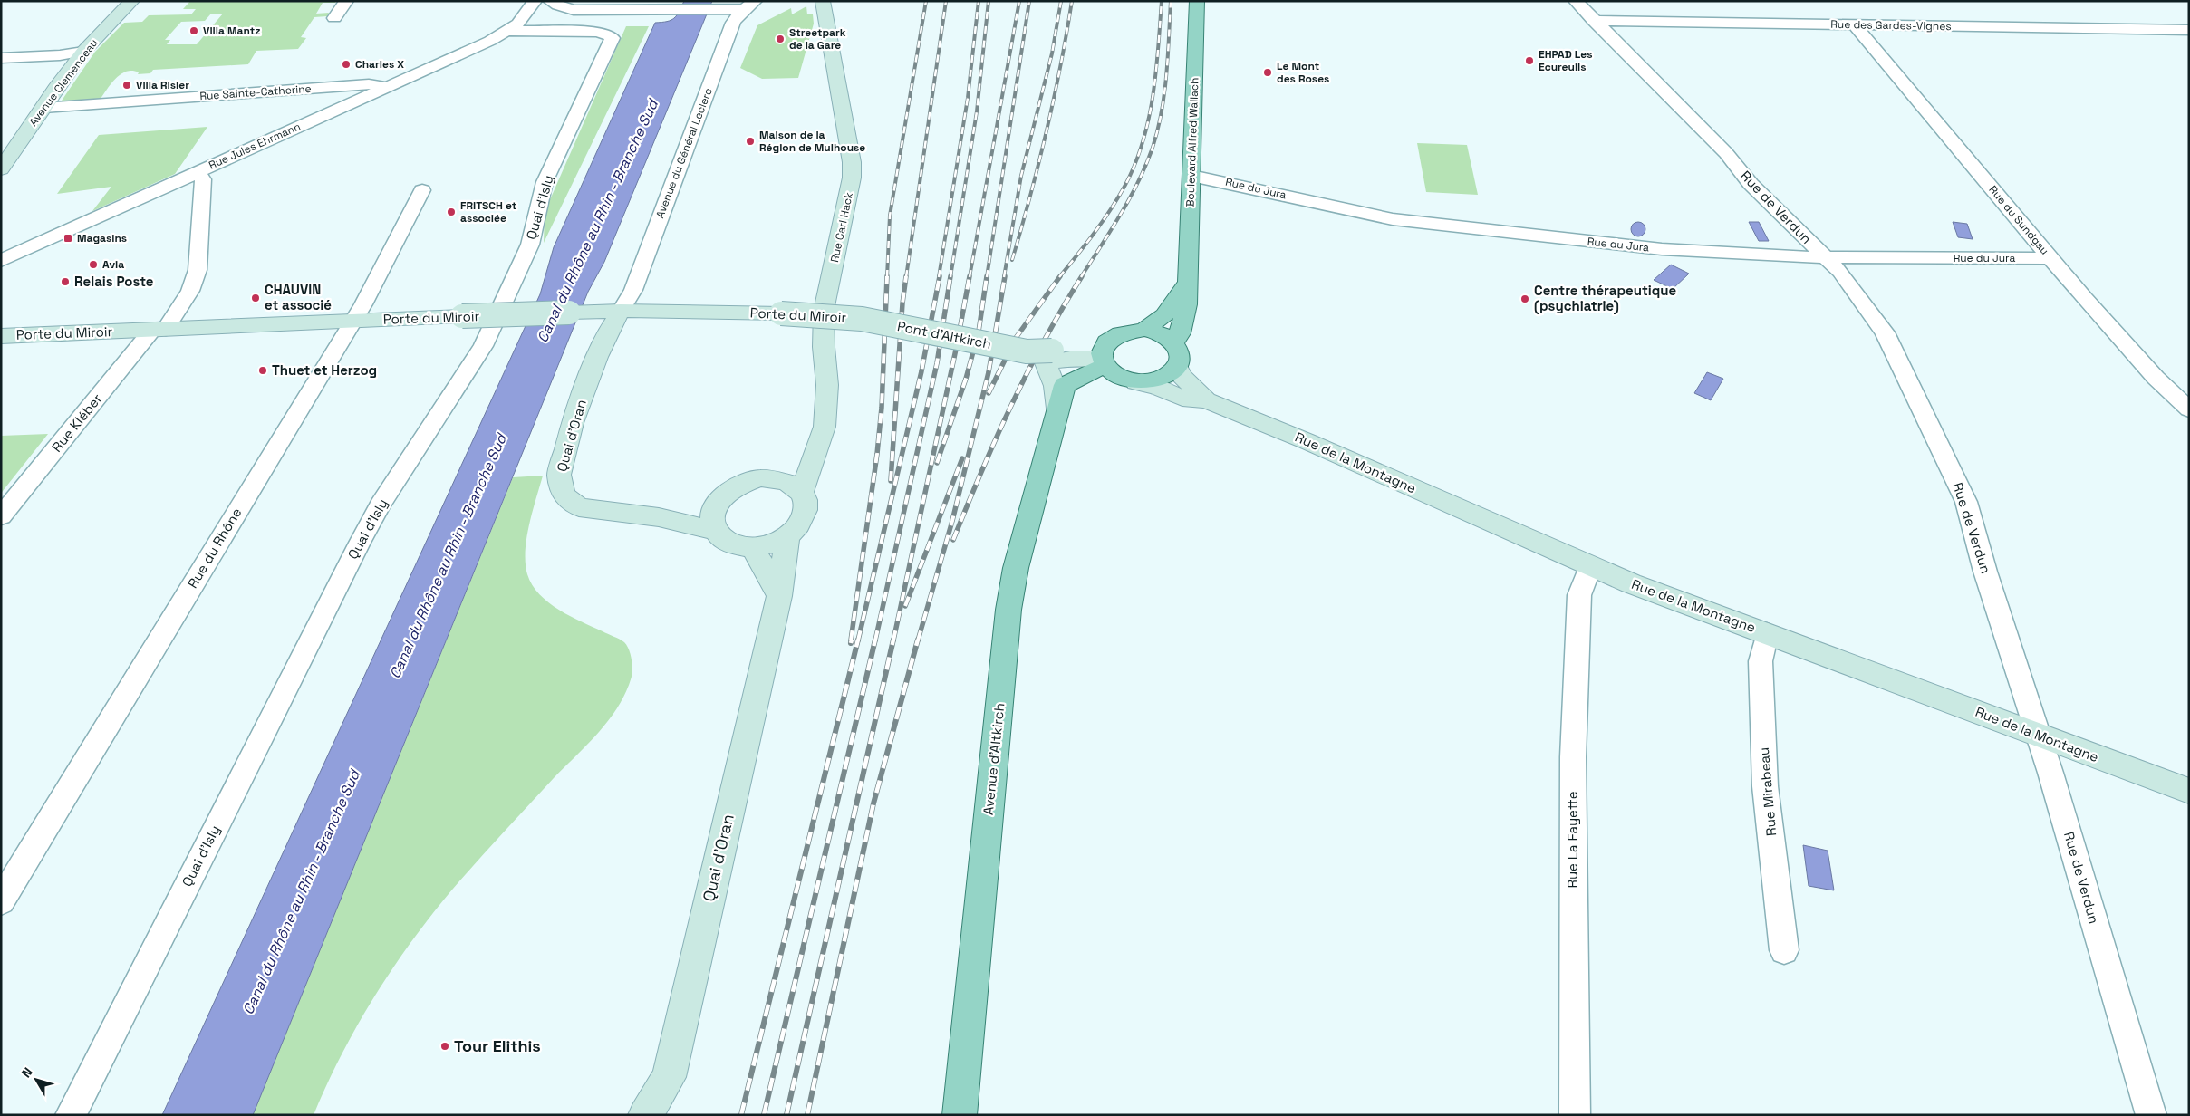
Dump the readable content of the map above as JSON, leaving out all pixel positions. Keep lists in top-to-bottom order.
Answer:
{
  "streets": {
    "main road": ["Boulevard Alfred Wallach", "Avenue d'Altkirch"],
    "street": [
      "Rue des Gardes-Vignes",
      "Avenue Clemenceau",
      "Rue Sainte-Catherine",
      "Rue Jules Ehrmann",
      "Avenue du Général Leclerc",
      "Rue du Jura",
      "Quai d'Isly",
      "Rue de Verdun",
      "Rue du Sundgau",
      "Rue Carl Hack",
      "Porte du Miroir",
      "Pont d'Altkirch",
      "Rue Kléber",
      "Quai d'Oran",
      "Rue de la Montagne",
      "Rue du Rhône",
      "Rue Mirabeau",
      "Rue La Fayette"
    ]
  },
  "crossings": [
    ["Rue des Gardes-Vignes", "Rue de Verdun"],
    ["Rue des Gardes-Vignes", "Rue du Sundgau"],
    ["Avenue Clemenceau", "Rue Sainte-Catherine"],
    ["Rue Sainte-Catherine", "Rue Jules Ehrmann"],
    ["Boulevard Alfred Wallach", "Rue du Jura"],
    ["Boulevard Alfred Wallach", "Rue de la Montagne"],
    ["Boulevard Alfred Wallach", "Avenue d'Altkirch"],
    ["Rue Jules Ehrmann", "Quai d'Isly"],
    ["Rue Jules Ehrmann", "Rue Kléber"],
    ["Avenue du Général Leclerc", "Porte du Miroir"],
    ["Avenue du Général Leclerc", "Quai d'Oran"],
    ["Rue du Jura", "Rue de Verdun"],
    ["Rue du Jura", "Rue du Sundgau"],
    ["Rue de Verdun", "Rue de la Montagne"],
    ["Rue Carl Hack", "Quai d'Oran"],
    ["Porte du Miroir", "Pont d'Altkirch"],
    ["Porte du Miroir", "Rue Kléber"],
    ["Porte du Miroir", "Quai d'Oran"],
    ["Porte du Miroir", "Rue du Rhône"],
    ["Pont d'Altkirch", "Avenue d'Altkirch"],
    ["Rue de la Montagne", "Avenue d'Altkirch"],
    ["Rue de la Montagne", "Rue Mirabeau"],
    ["Rue de la Montagne", "Rue La Fayette"]
  ],
  "water": ["Canal du Rhône au Rhin - Branche Sud"],
  "places": {
    "other": [
      "Villa Mantz",
      "Streetpark de la Gare",
      "EHPAD Les Ecureuils",
      "Charles X",
      "Le Mont des Roses",
      "Villa Risler",
      "Maison de la Région de Mulhouse",
      "FRITSCH et associée",
      "Avia",
      "Relais Poste",
      "CHAUVIN et associé",
      "Centre thérapeutique (psychiatrie)",
      "Thuet et Herzog",
      "Tour Elithis"
    ],
    "transit": ["Magasins"]
  },
  "north": "top left"
}
